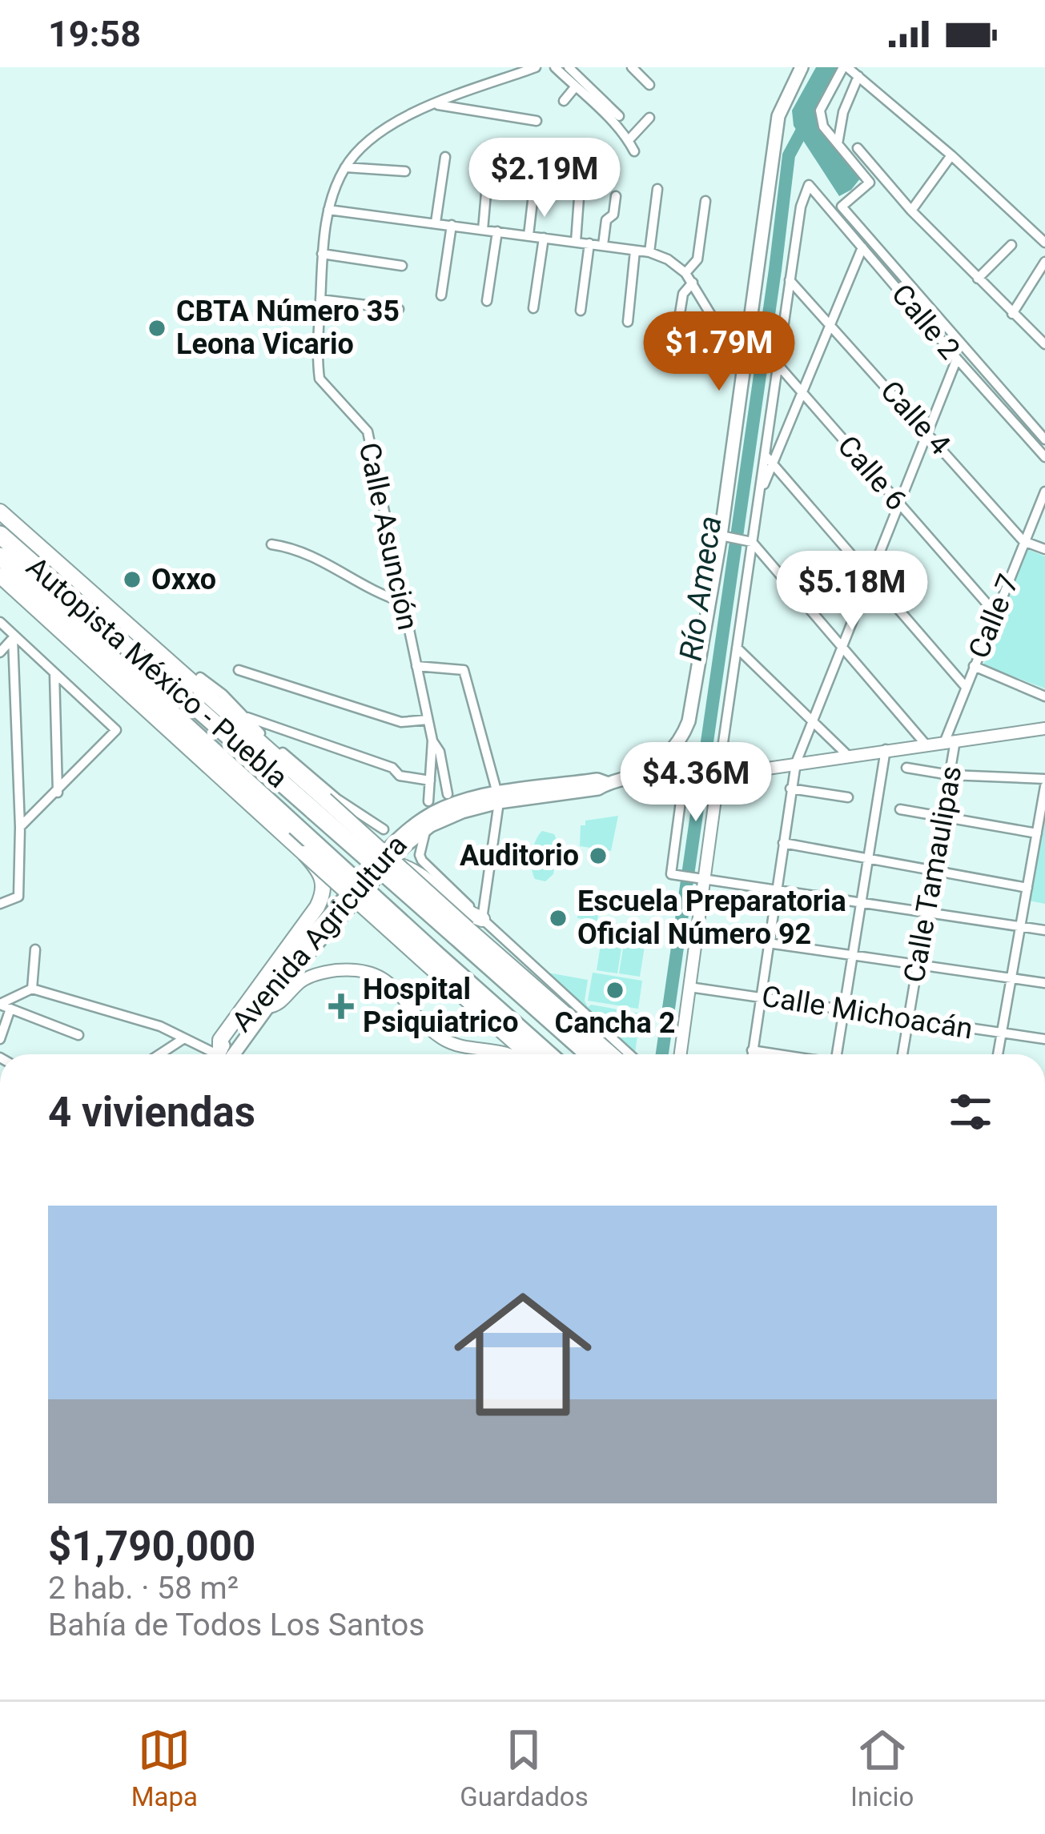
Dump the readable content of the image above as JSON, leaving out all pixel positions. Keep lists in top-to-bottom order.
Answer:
{
  "streets": {
    "highway": ["Autopista México - Puebla"],
    "main road": ["Avenida Agricultura"],
    "street": [
      "Calle 2",
      "Calle 4",
      "Calle 6",
      "Calle Asunción",
      "Calle 7",
      "Calle Tamaulipas",
      "Calle Michoacán"
    ]
  },
  "crossings": [
    ["Calle 2", "Calle 4"],
    ["Calle 4", "Calle 7"],
    ["Calle 6", "Calle 7"],
    ["Calle 7", "Calle Tamaulipas"],
    ["Calle Tamaulipas", "Calle Michoacán"]
  ],
  "water": ["Río Ameca"],
  "places": {
    "other": [
      "CBTA Número 35 Leona Vicario",
      "Oxxo",
      "Auditorio",
      "Escuela Preparatoria Oficial Número 92",
      "Cancha 2"
    ],
    "health": ["Hospital Psiquiatrico"]
  },
  "page": {
    "status": "19:58",
    "price": [
      "$2.19M",
      "$1.79M",
      "$5.18M",
      "$4.36M"
    ],
    "heading": "4 viviendas",
    "list": [
      {
        "name": "$1,790,000",
        "note": "2 hab. · 58 m² · Bahía de Todos Los Santos"
      }
    ],
    "tabs": ["Mapa", "Guardados", "Inicio"]
  }
}
